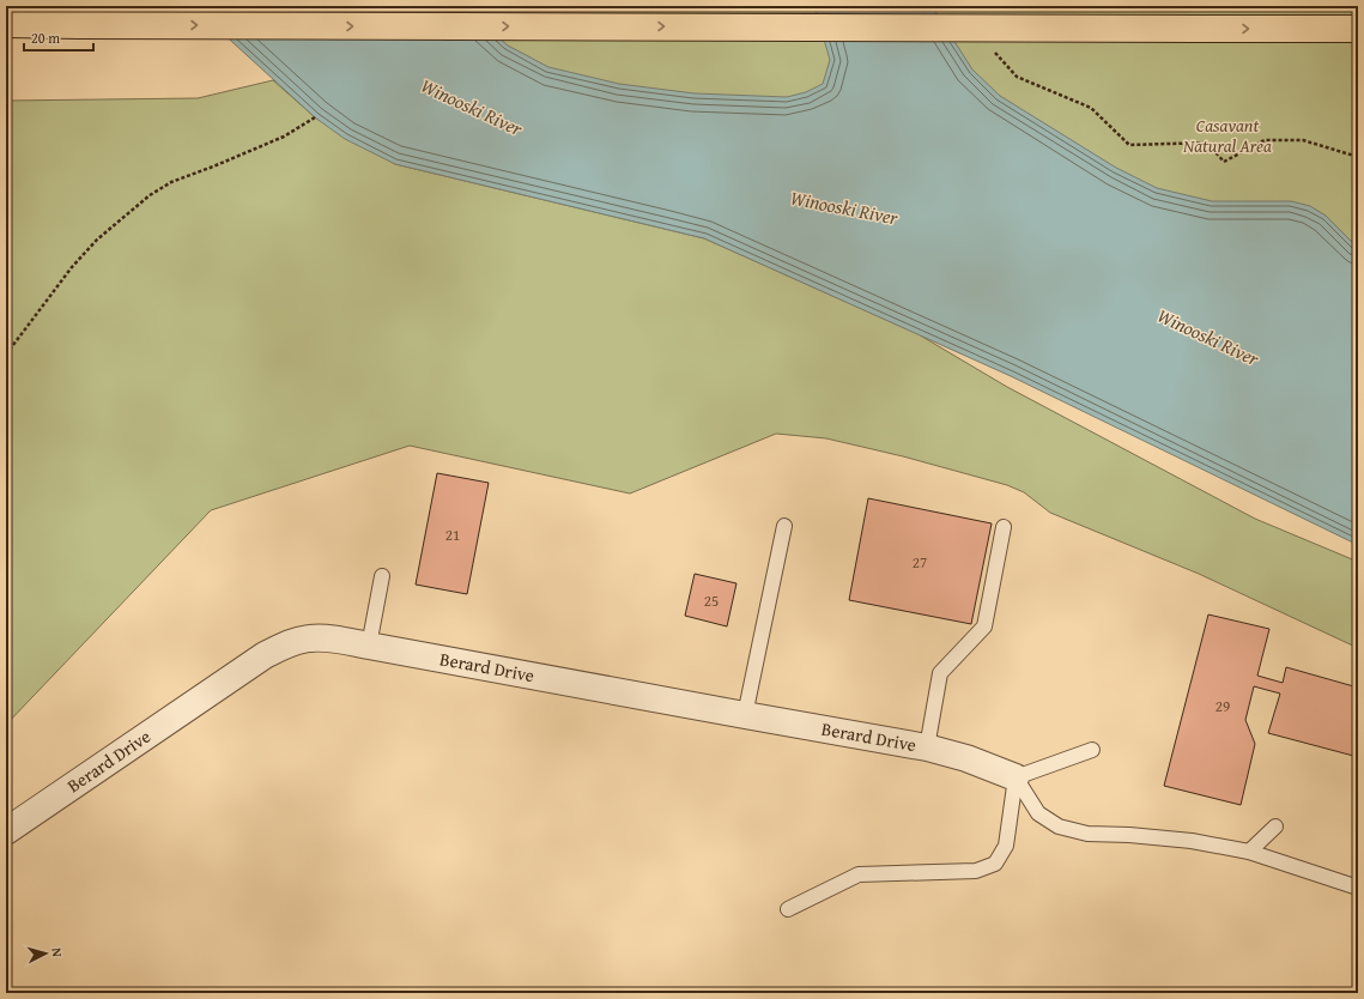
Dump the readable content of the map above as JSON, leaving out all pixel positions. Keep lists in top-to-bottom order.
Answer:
{
  "streets": {
    "street": ["Berard Drive"]
  },
  "water": ["Winooski River"],
  "parks": ["Casavant Natural Area"],
  "house_numbers": [
    "21",
    "27",
    "25",
    "29"
  ],
  "scale_bar": "20 m",
  "north": "right"
}
